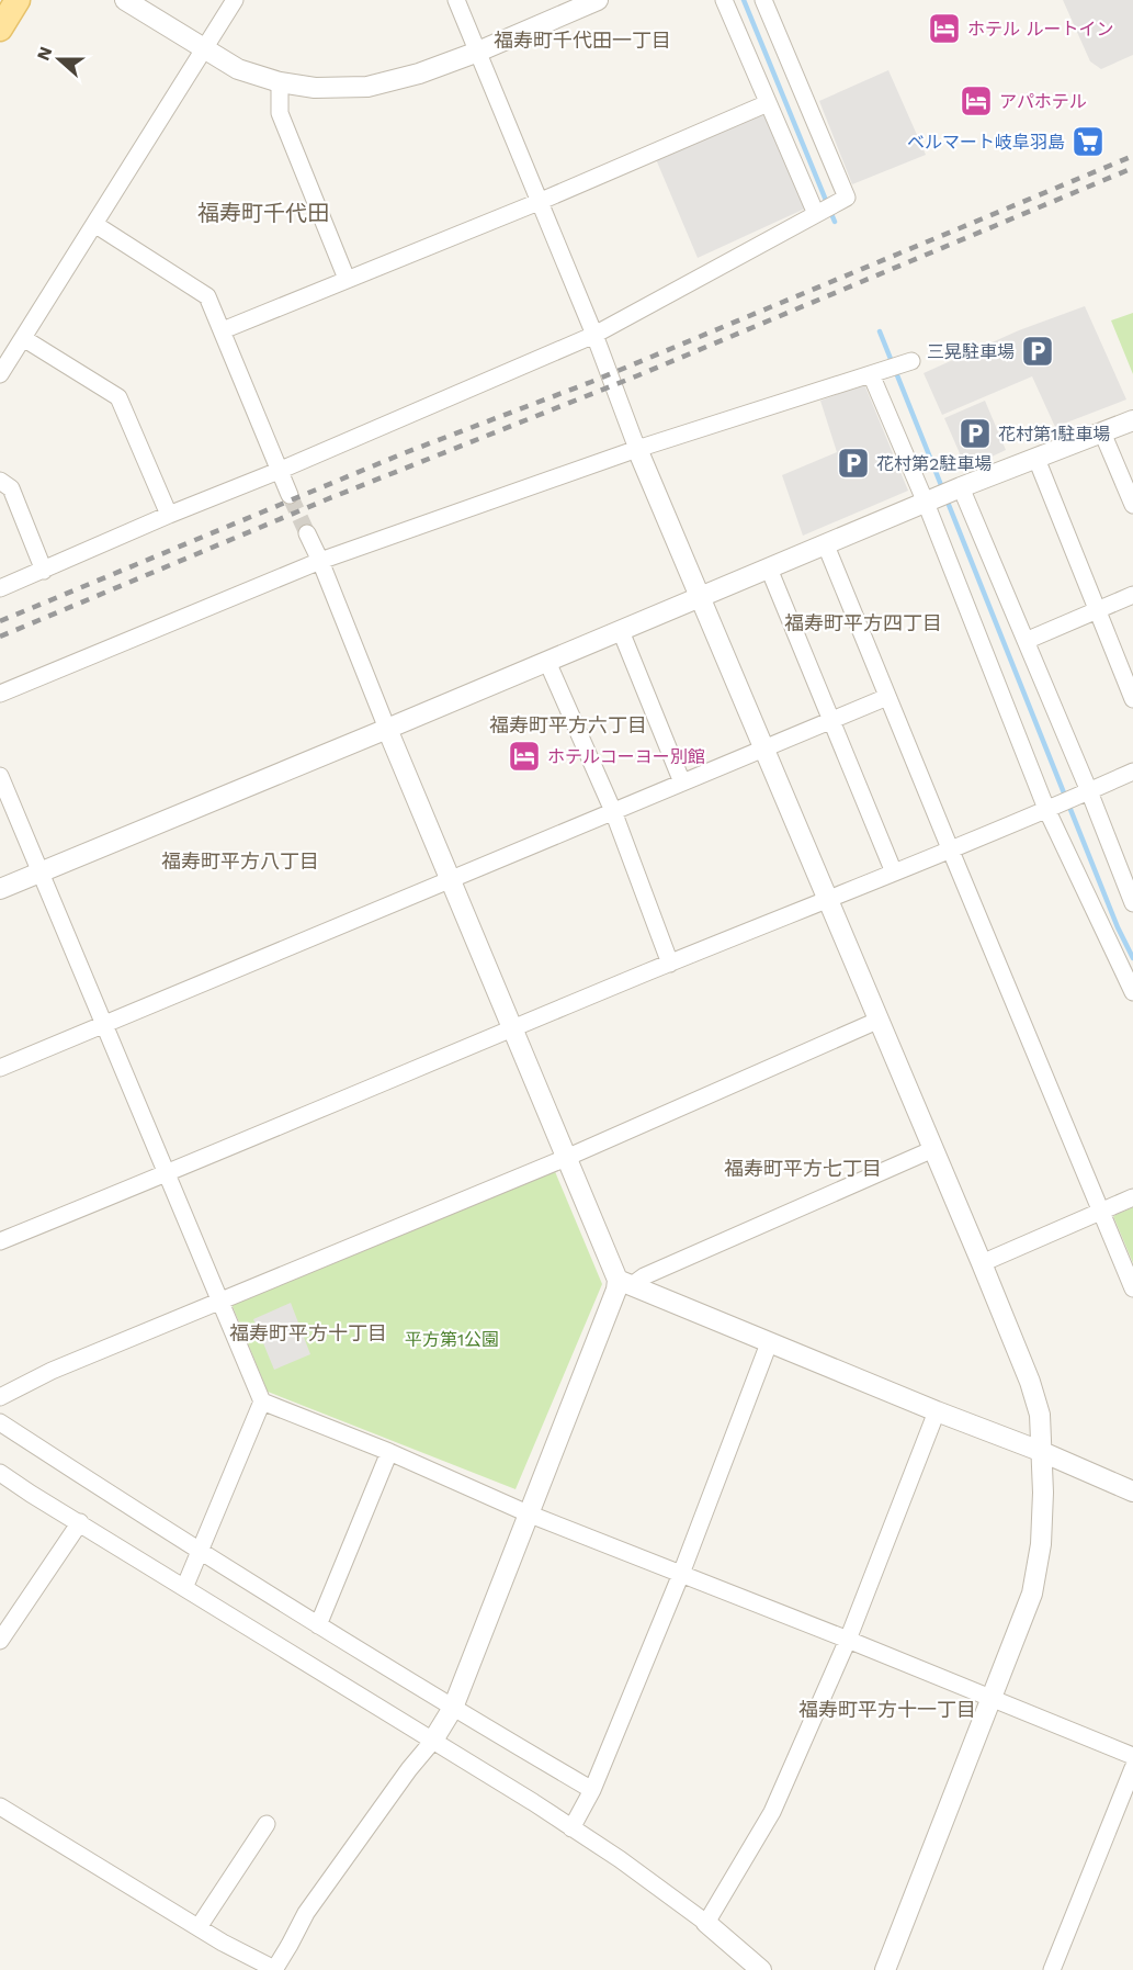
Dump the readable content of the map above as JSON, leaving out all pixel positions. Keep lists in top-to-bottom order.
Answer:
{
  "districts": [
    "福寿町千代田一丁目",
    "福寿町千代田",
    "福寿町平方四丁目",
    "福寿町平方六丁目",
    "福寿町平方八丁目",
    "福寿町平方七丁目",
    "福寿町平方十丁目",
    "福寿町平方十一丁目"
  ],
  "parks": ["平方第1公園"],
  "places": {
    "hotel": ["ホテル ルートイン", "アパホテル", "ホテルコーヨー別館"],
    "supermarket": ["ベルマート岐阜羽島"],
    "parking": ["三晃駐車場", "花村第1駐車場", "花村第2駐車場"]
  },
  "north": "left"
}
